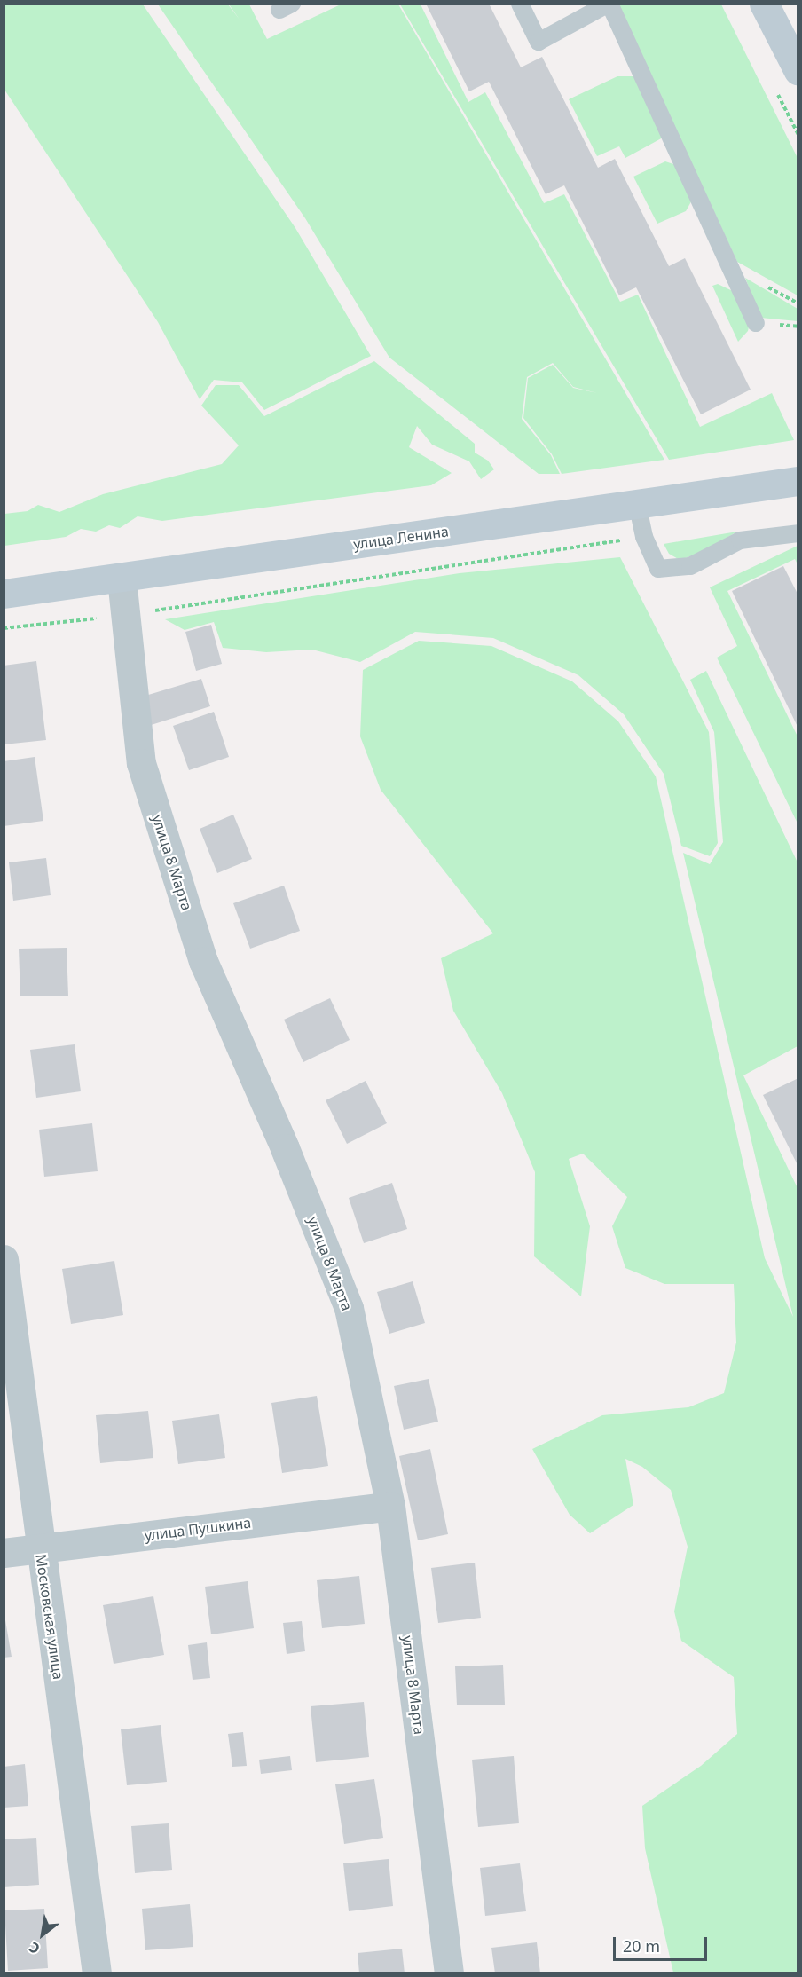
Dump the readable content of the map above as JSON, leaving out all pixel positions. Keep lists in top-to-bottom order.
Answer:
{
  "streets": {
    "main road": ["улица Ленина"],
    "street": ["улица 8 Марта", "улица Пушкина", "Московская улица"]
  },
  "crossings": [
    ["улица Ленина", "улица 8 Марта"],
    ["улица 8 Марта", "улица Пушкина"],
    ["улица Пушкина", "Московская улица"]
  ],
  "scale_bar": "20 m",
  "north": "bottom left"
}
